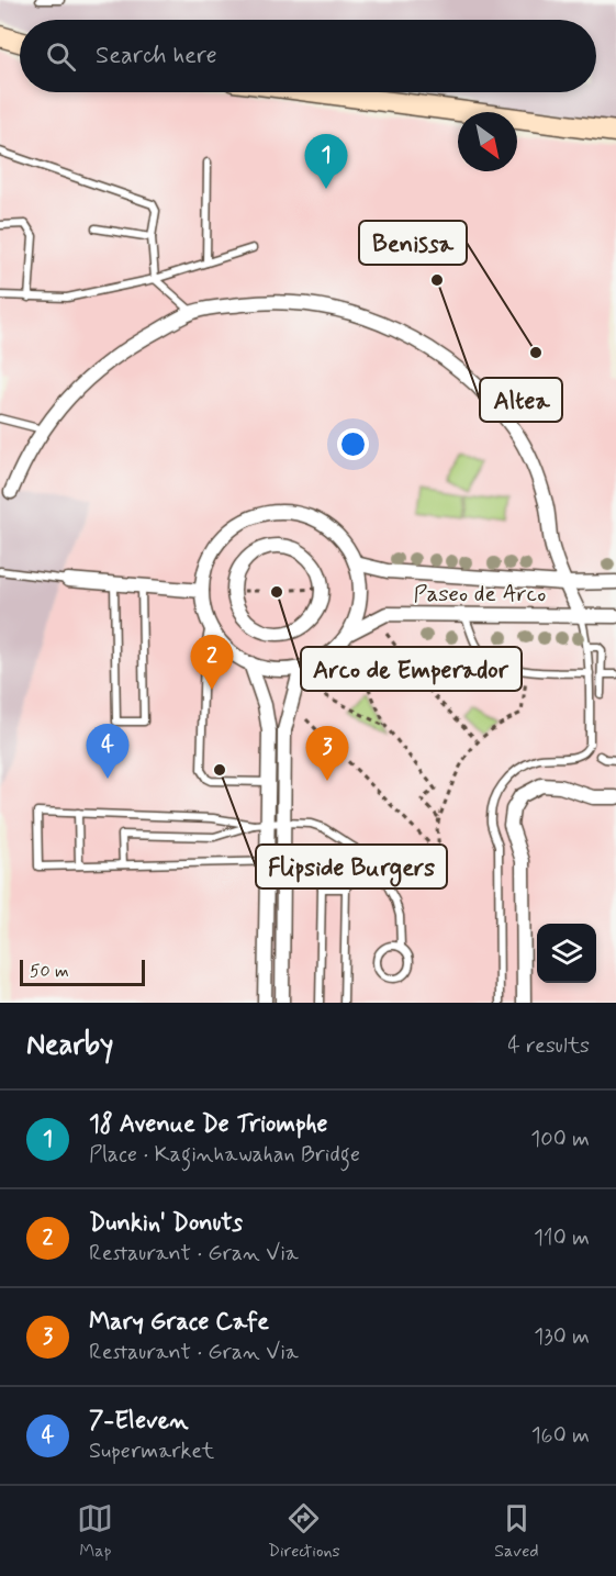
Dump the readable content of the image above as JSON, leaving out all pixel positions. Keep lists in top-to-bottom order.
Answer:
{
  "streets": {
    "street": ["Paseo de Arco"]
  },
  "places": [
    "Altea",
    "Benissa",
    "Arco de Emperador",
    "Flipside Burgers"
  ],
  "scale_bar": "50 m",
  "north": "bottom right",
  "page": {
    "search": "Search here",
    "pins": [
      "1",
      "2",
      "4",
      "3"
    ],
    "scale": "50 m",
    "heading": ["Nearby", "4 results"],
    "list": [
      {
        "mark": "1",
        "name": "18 Avenue De Triomphe",
        "note": "Place · Kaginhawahan Bridge",
        "value": "100 m"
      },
      {
        "mark": "2",
        "name": "Dunkin' Donuts",
        "note": "Restaurant · Gran Via",
        "value": "110 m"
      },
      {
        "mark": "3",
        "name": "Mary Grace Cafe",
        "note": "Restaurant · Gran Via",
        "value": "130 m"
      },
      {
        "mark": "4",
        "name": "7-Eleven",
        "note": "Supermarket",
        "value": "160 m"
      }
    ],
    "nav": ["Map", "Directions", "Saved"]
  }
}
